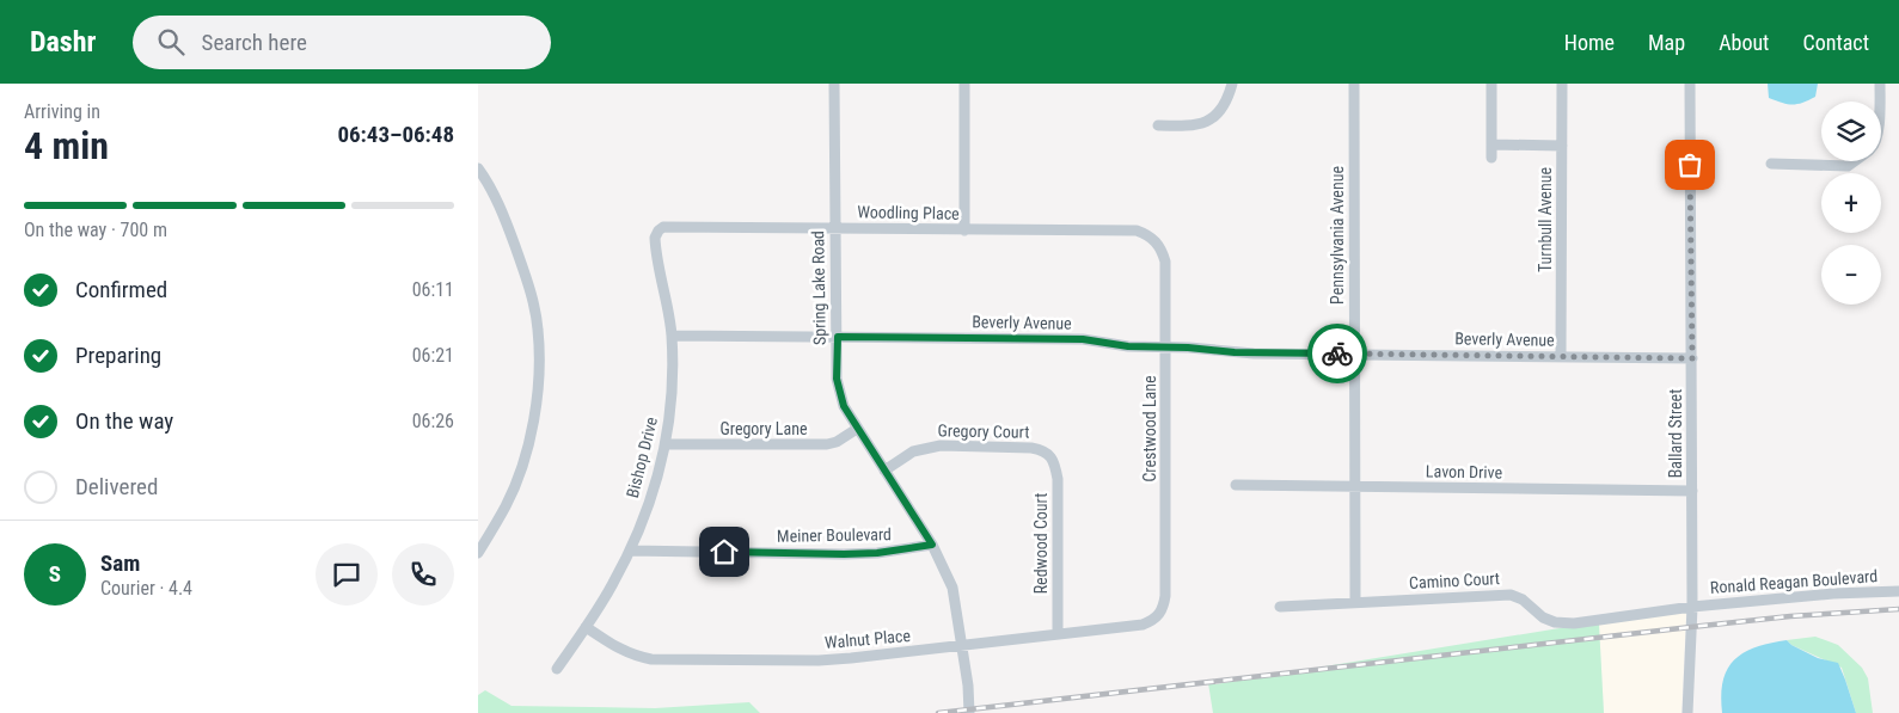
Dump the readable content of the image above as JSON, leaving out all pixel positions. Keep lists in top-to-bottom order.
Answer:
{
  "streets": {
    "street": [
      "Woodling Place",
      "Turnbull Avenue",
      "Pennsylvania Avenue",
      "Spring Lake Road",
      "Beverly Avenue",
      "Gregory Lane",
      "Crestwood Lane",
      "Gregory Court",
      "Ballard Street",
      "Bishop Drive",
      "Lavon Drive",
      "Meiner Boulevard",
      "Redwood Court",
      "Camino Court",
      "Ronald Reagan Boulevard",
      "Walnut Place"
    ]
  },
  "crossings": [
    ["Woodling Place", "Spring Lake Road"],
    ["Woodling Place", "Crestwood Lane"],
    ["Woodling Place", "Bishop Drive"],
    ["Turnbull Avenue", "Beverly Avenue"],
    ["Pennsylvania Avenue", "Beverly Avenue"],
    ["Pennsylvania Avenue", "Lavon Drive"],
    ["Pennsylvania Avenue", "Camino Court"],
    ["Spring Lake Road", "Beverly Avenue"],
    ["Spring Lake Road", "Gregory Lane"],
    ["Spring Lake Road", "Gregory Court"],
    ["Spring Lake Road", "Meiner Boulevard"],
    ["Spring Lake Road", "Walnut Place"],
    ["Beverly Avenue", "Crestwood Lane"],
    ["Beverly Avenue", "Ballard Street"],
    ["Beverly Avenue", "Bishop Drive"],
    ["Gregory Lane", "Bishop Drive"],
    ["Crestwood Lane", "Walnut Place"],
    ["Gregory Court", "Redwood Court"],
    ["Ballard Street", "Lavon Drive"],
    ["Ballard Street", "Camino Court"],
    ["Ballard Street", "Ronald Reagan Boulevard"],
    ["Bishop Drive", "Meiner Boulevard"],
    ["Bishop Drive", "Walnut Place"],
    ["Redwood Court", "Walnut Place"],
    ["Camino Court", "Ronald Reagan Boulevard"]
  ],
  "page": {
    "header": "Dashr",
    "search": "Search here",
    "nav": [
      "Home",
      "Map",
      "About",
      "Contact"
    ],
    "heading": ["4 min", "Arriving in", "06:43–06:48"],
    "panel": ["Sam", "Courier · 4.4"],
    "map_buttons": ["+", "−"],
    "bar": "On the way · 700 m",
    "list": [
      ["Confirmed", "06:11"],
      ["Preparing", "06:21"],
      ["On the way", "06:26"],
      "Delivered"
    ],
    "round": "S"
  }
}
